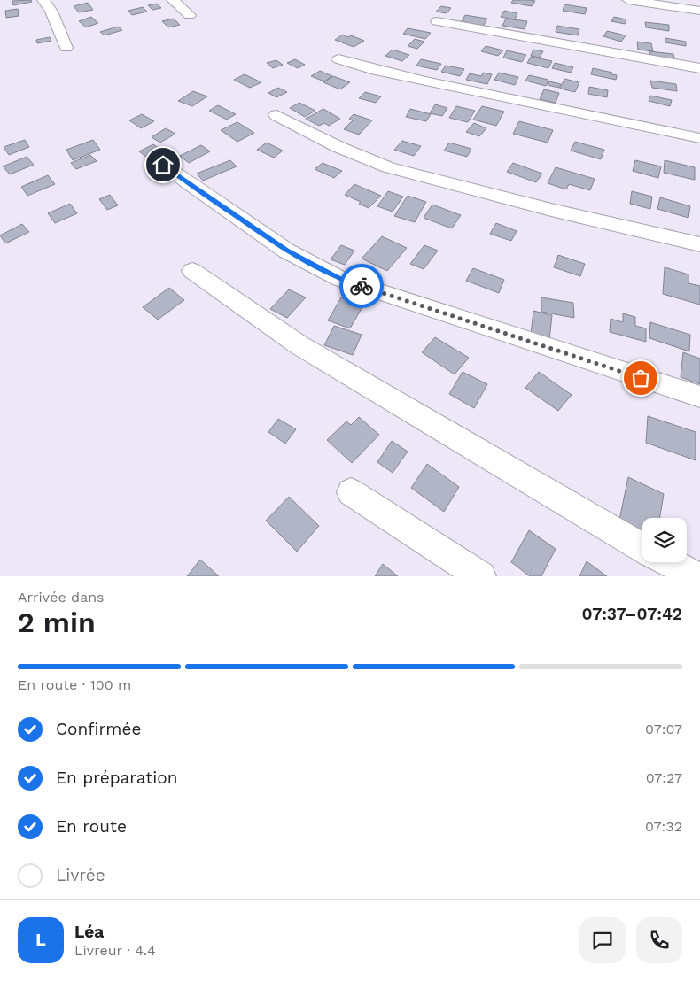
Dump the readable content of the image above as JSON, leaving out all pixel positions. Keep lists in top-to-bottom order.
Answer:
{
  "page": {
    "heading": ["2 min", "Arrivée dans", "07:37–07:42"],
    "panel": ["Léa", "Livreur · 4.4"],
    "bar": "En route · 100 m",
    "list": [
      ["Confirmée", "07:07"],
      ["En préparation", "07:27"],
      ["En route", "07:32"],
      "Livrée"
    ],
    "round": "L"
  }
}
